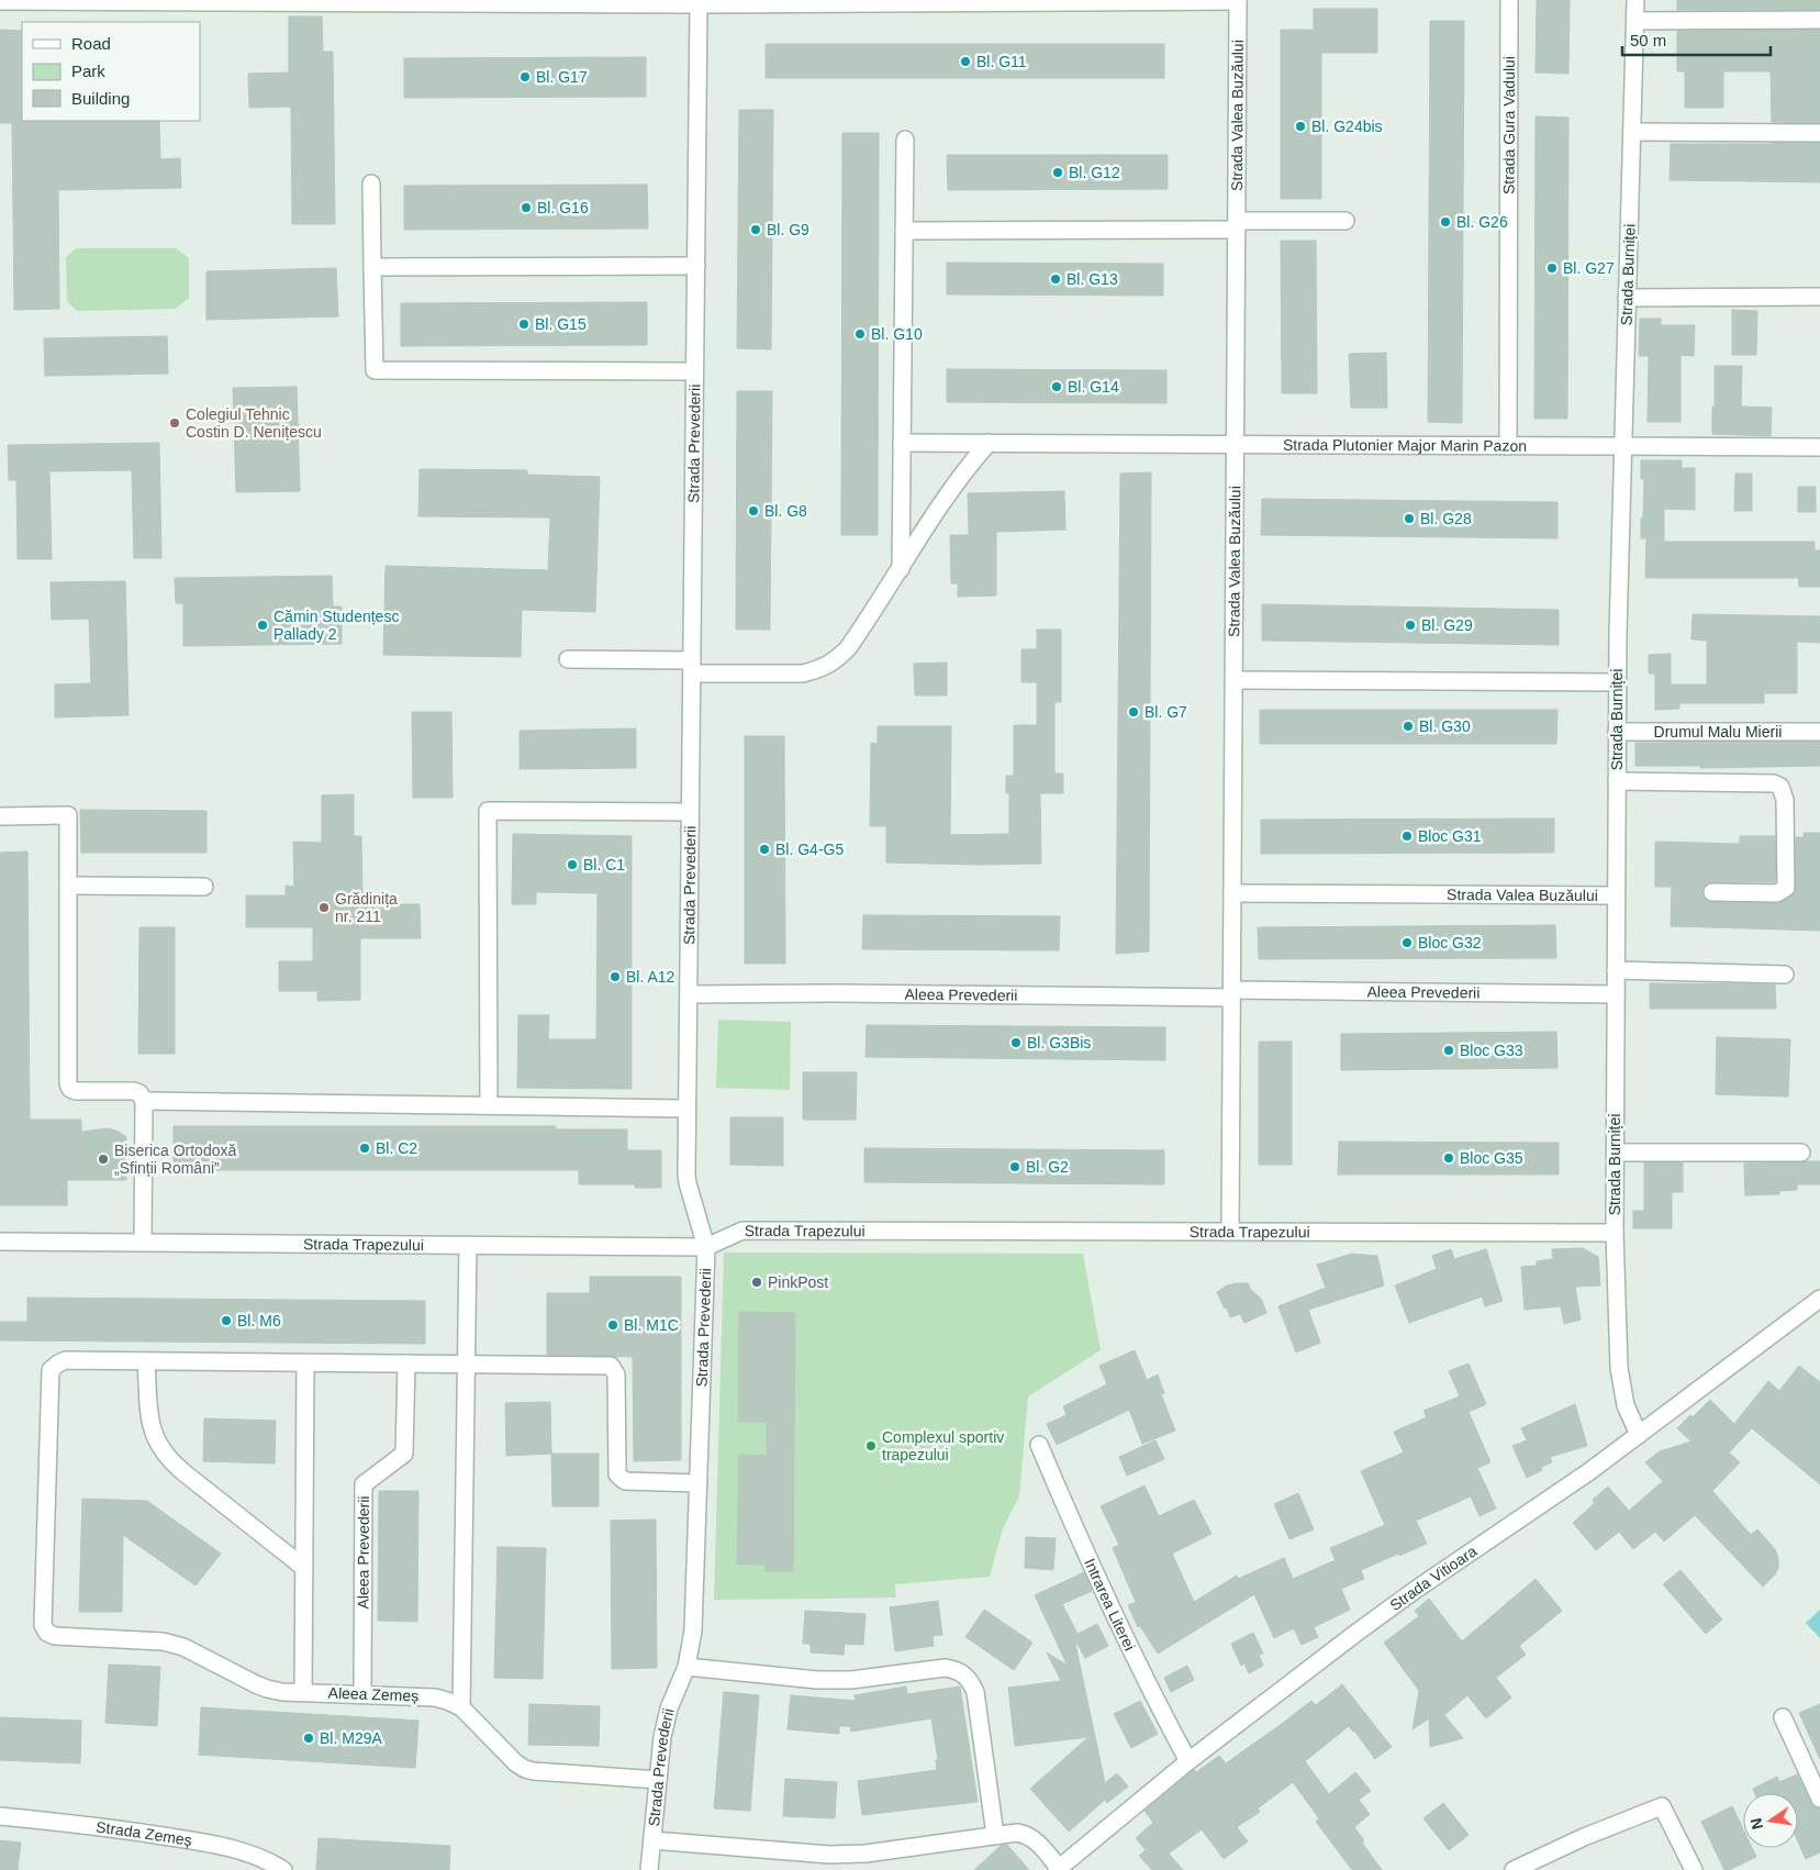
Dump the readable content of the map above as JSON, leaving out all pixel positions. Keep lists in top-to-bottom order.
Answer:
{
  "streets": {
    "street": [
      "Strada Valea Buzăului",
      "Strada Gura Vadului",
      "Strada Burniței",
      "Strada Prevederii",
      "Strada Plutonier Major Marin Pazon",
      "Drumul Malu Mierii",
      "Aleea Prevederii",
      "Strada Trapezului",
      "Strada Vitioara",
      "Intrarea Literei",
      "Aleea Zemeș",
      "Strada Zemeș"
    ]
  },
  "crossings": [
    ["Strada Valea Buzăului", "Strada Burniței"],
    ["Strada Valea Buzăului", "Strada Plutonier Major Marin Pazon"],
    ["Strada Valea Buzăului", "Aleea Prevederii"],
    ["Strada Valea Buzăului", "Strada Trapezului"],
    ["Strada Gura Vadului", "Strada Plutonier Major Marin Pazon"],
    ["Strada Burniței", "Strada Plutonier Major Marin Pazon"],
    ["Strada Burniței", "Drumul Malu Mierii"],
    ["Strada Burniței", "Aleea Prevederii"],
    ["Strada Burniței", "Strada Trapezului"],
    ["Strada Burniței", "Strada Vitioara"],
    ["Strada Prevederii", "Aleea Prevederii"],
    ["Strada Prevederii", "Strada Trapezului"],
    ["Strada Prevederii", "Strada Vitioara"],
    ["Strada Prevederii", "Aleea Zemeș"],
    ["Aleea Prevederii", "Aleea Zemeș"],
    ["Strada Vitioara", "Intrarea Literei"]
  ],
  "places": [
    "Bl. G11",
    "Bl. G17",
    "Bl. G24bis",
    "Bl. G12",
    "Bl. G16",
    "Bl. G26",
    "Bl. G9",
    "Bl. G27",
    "Bl. G13",
    "Bl. G15",
    "Bl. G10",
    "Bl. G14",
    "Colegiul Tehnic Costin D. Nenițescu",
    "Bl. G8",
    "Bl. G28",
    "Cămin Studențesc Pallady 2",
    "Bl. G29",
    "Bl. G7",
    "Bl. G30",
    "Bloc G31",
    "Bl. G4-G5",
    "Bl. C1",
    "Grădinița nr. 211",
    "Bloc G32",
    "Bl. A12",
    "Bl. G3Bis",
    "Bloc G33",
    "Bl. C2",
    "Bloc G35",
    "Biserica Ortodoxă „Sfinții Români”",
    "Bl. G2",
    "PinkPost",
    "Bl. M6",
    "Bl. M1C",
    "Complexul sportiv trapezului",
    "Bl. M29A"
  ],
  "legend": ["Road", "Park", "Building"],
  "scale_bar": "50 m",
  "north": "left"
}
